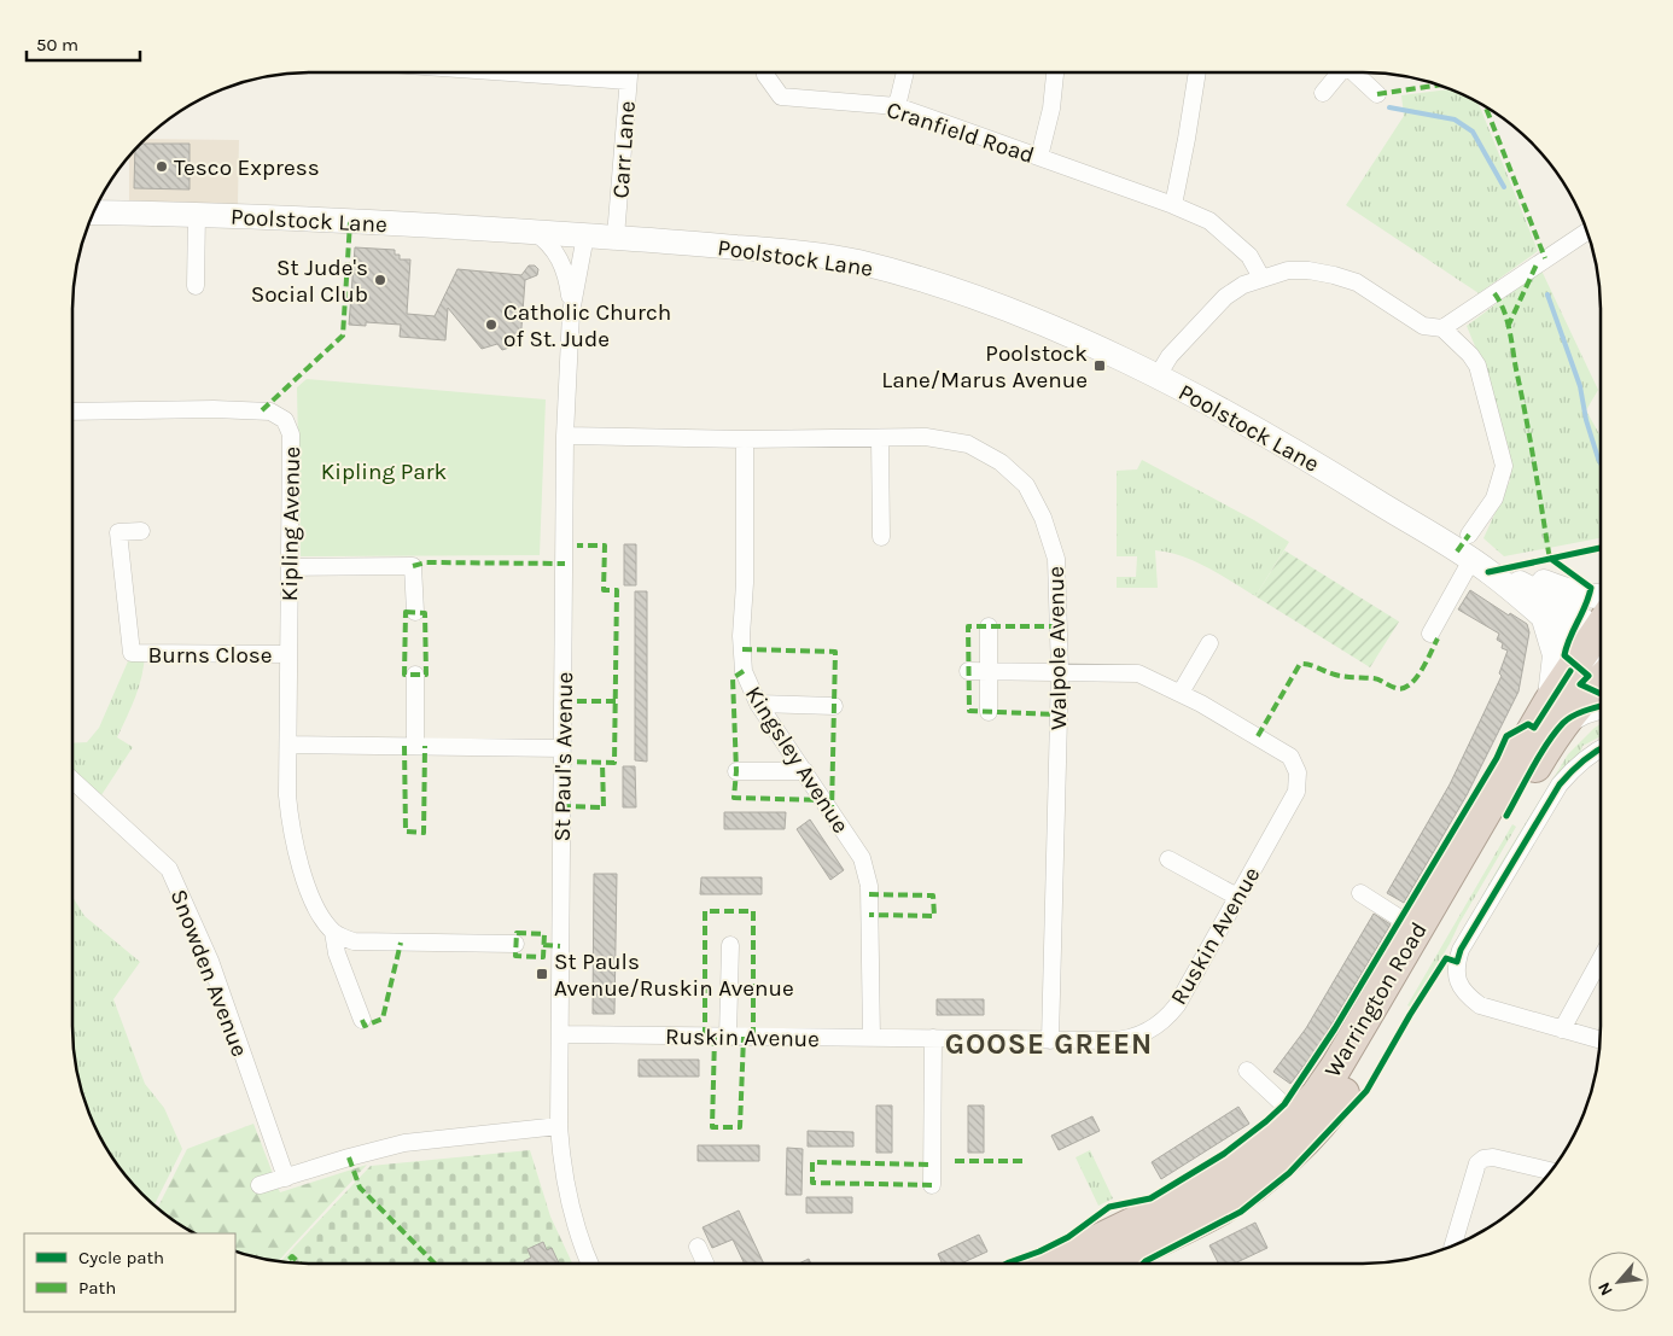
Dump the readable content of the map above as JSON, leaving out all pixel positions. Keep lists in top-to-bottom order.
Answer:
{
  "streets": {
    "highway": ["Warrington Road"],
    "main road": ["Poolstock Lane"],
    "street": [
      "Cranfield Road",
      "Carr Lane",
      "Kipling Avenue",
      "Walpole Avenue",
      "Burns Close",
      "St Paul's Avenue",
      "Kingsley Avenue",
      "Ruskin Avenue",
      "Snowden Avenue"
    ]
  },
  "crossings": [
    ["Carr Lane", "Poolstock Lane"],
    ["Poolstock Lane", "St Paul's Avenue"],
    ["Kipling Avenue", "Burns Close"],
    ["Walpole Avenue", "St Paul's Avenue"],
    ["Walpole Avenue", "Kingsley Avenue"],
    ["Walpole Avenue", "Ruskin Avenue"],
    ["St Paul's Avenue", "Ruskin Avenue"],
    ["Kingsley Avenue", "Ruskin Avenue"]
  ],
  "districts": ["GOOSE GREEN"],
  "parks": ["Kipling Park"],
  "places": {
    "other": ["Tesco Express", "St Jude's Social Club", "Catholic Church of St. Jude"],
    "transit": ["Poolstock Lane/Marus Avenue", "St Pauls Avenue/Ruskin Avenue"]
  },
  "legend": ["Cycle path", "Path"],
  "scale_bar": "50 m",
  "north": "bottom left"
}
